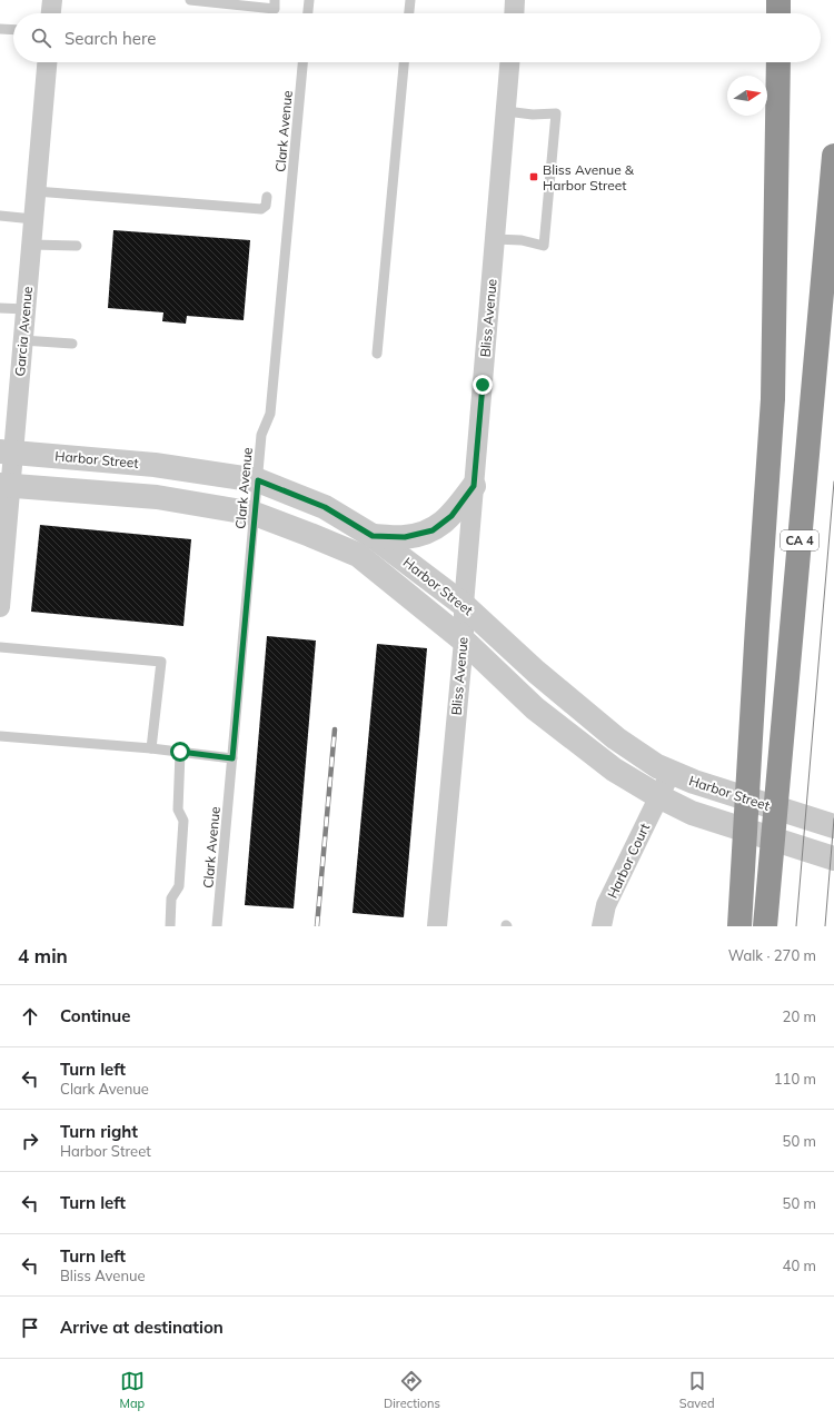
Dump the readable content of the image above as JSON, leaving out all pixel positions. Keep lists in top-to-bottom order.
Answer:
{
  "streets": {
    "highway": ["CA 4"],
    "street": [
      "Bliss Avenue",
      "Garcia Avenue",
      "Harbor Street",
      "Harbor Court"
    ],
    "lane": ["Clark Avenue"]
  },
  "crossings": [
    ["Clark Avenue", "Harbor Street"],
    ["Bliss Avenue", "Harbor Street"],
    ["Garcia Avenue", "Harbor Street"],
    ["Harbor Street", "Harbor Court"]
  ],
  "places": {
    "transit": ["Bliss Avenue & Harbor Street"]
  },
  "north": "right",
  "page": {
    "search": "Search here",
    "heading": ["4 min", "Walk · 270 m"],
    "list": [
      ["Continue", "20 m"],
      ["Turn left", "Clark Avenue", "110 m"],
      ["Turn right", "Harbor Street", "50 m"],
      ["Turn left", "50 m"],
      ["Turn left", "Bliss Avenue", "40 m"],
      "Arrive at destination"
    ],
    "nav": ["Map", "Directions", "Saved"]
  }
}
